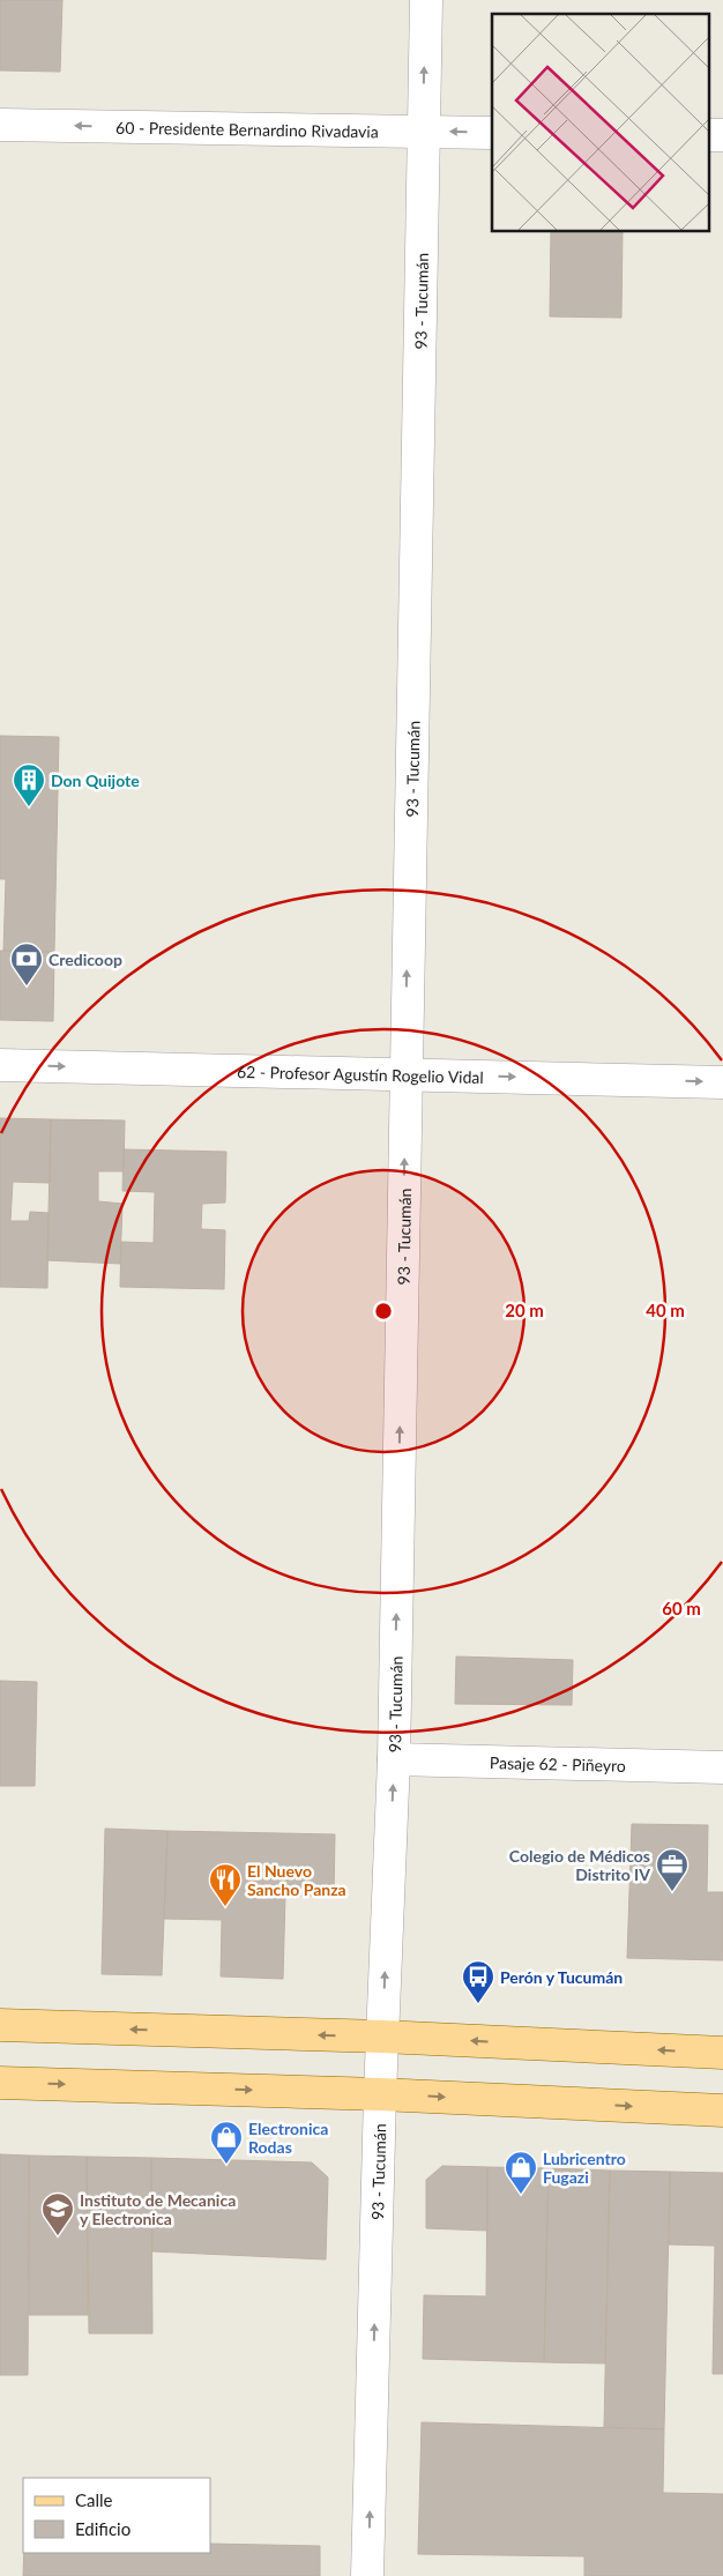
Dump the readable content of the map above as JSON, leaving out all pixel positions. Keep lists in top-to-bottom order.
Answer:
{
  "streets": {
    "street": [
      "60 - Presidente Bernardino Rivadavia",
      "93 - Tucumán",
      "62 - Profesor Agustín Rogelio Vidal",
      "Pasaje 62 - Piñeyro"
    ]
  },
  "crossings": [
    ["60 - Presidente Bernardino Rivadavia", "93 - Tucumán"],
    ["93 - Tucumán", "62 - Profesor Agustín Rogelio Vidal"],
    ["93 - Tucumán", "Pasaje 62 - Piñeyro"]
  ],
  "one_way": ["60 - Presidente Bernardino Rivadavia", "93 - Tucumán", "62 - Profesor Agustín Rogelio Vidal"],
  "places": {
    "building": ["Don Quijote"],
    "bank": ["Credicoop"],
    "office": ["Colegio de Médicos Distrito IV"],
    "restaurant": ["El Nuevo Sancho Panza"],
    "bus stop": ["Perón y Tucumán"],
    "shop": ["Electronica Rodas", "Lubricentro Fugazi"],
    "school or university": ["Instituto de Mecanica y Electronica"]
  },
  "legend": ["Calle", "Edificio"],
  "rings": ["20 m", "40 m", "60 m"]
}
